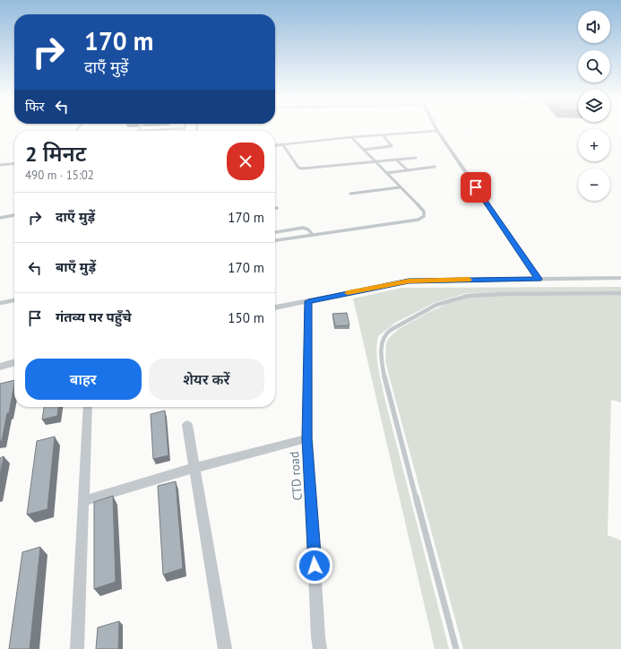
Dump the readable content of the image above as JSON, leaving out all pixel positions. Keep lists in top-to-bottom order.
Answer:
{
  "streets": {
    "street": ["CTD road"]
  },
  "page": {
    "map_buttons": ["+", "−"],
    "turn": ["170 m", "दाएँ मुड़ें"],
    "then": "फिर",
    "heading": ["2 मिनट", "490 m · 15:02"],
    "list": [
      {
        "name": "दाएँ मुड़ें",
        "value": "170 m"
      },
      {
        "name": "बाएँ मुड़ें",
        "value": "170 m"
      },
      {
        "name": "गंतव्य पर पहुँचे",
        "value": "150 m"
      }
    ],
    "buttons": ["बाहर", "शेयर करें"]
  }
}
